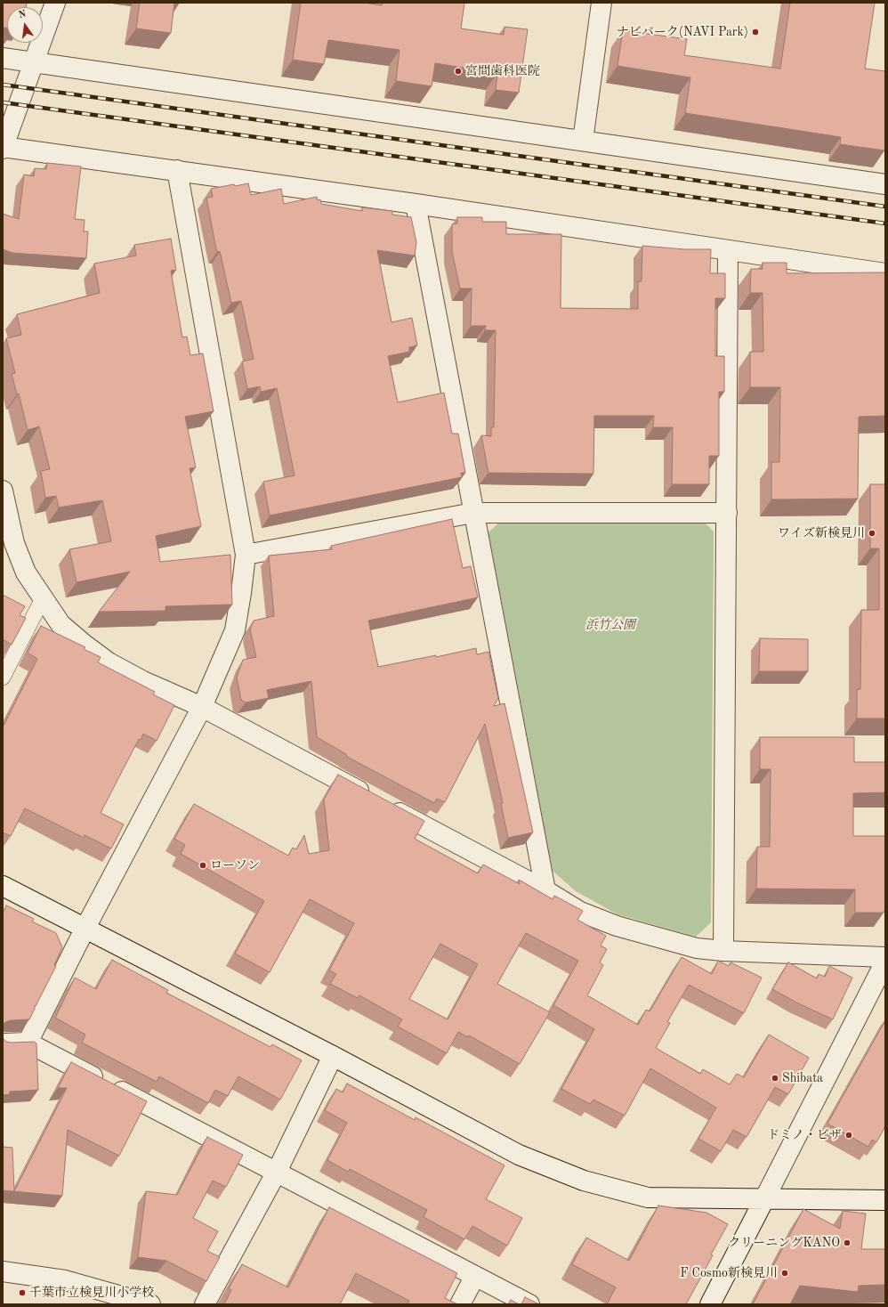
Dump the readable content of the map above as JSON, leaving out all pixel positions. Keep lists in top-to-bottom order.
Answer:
{
  "parks": ["浜竹公園"],
  "places": [
    "ナビパーク(NAVI Park)",
    "宮間歯科医院",
    "ワイズ新検見川",
    "ローソン",
    "Shibata",
    "ドミノ・ピザ",
    "クリーニングKANO",
    "F Cosmo新検見川",
    "千葉市立検見川小学校"
  ],
  "north": "top"
}
